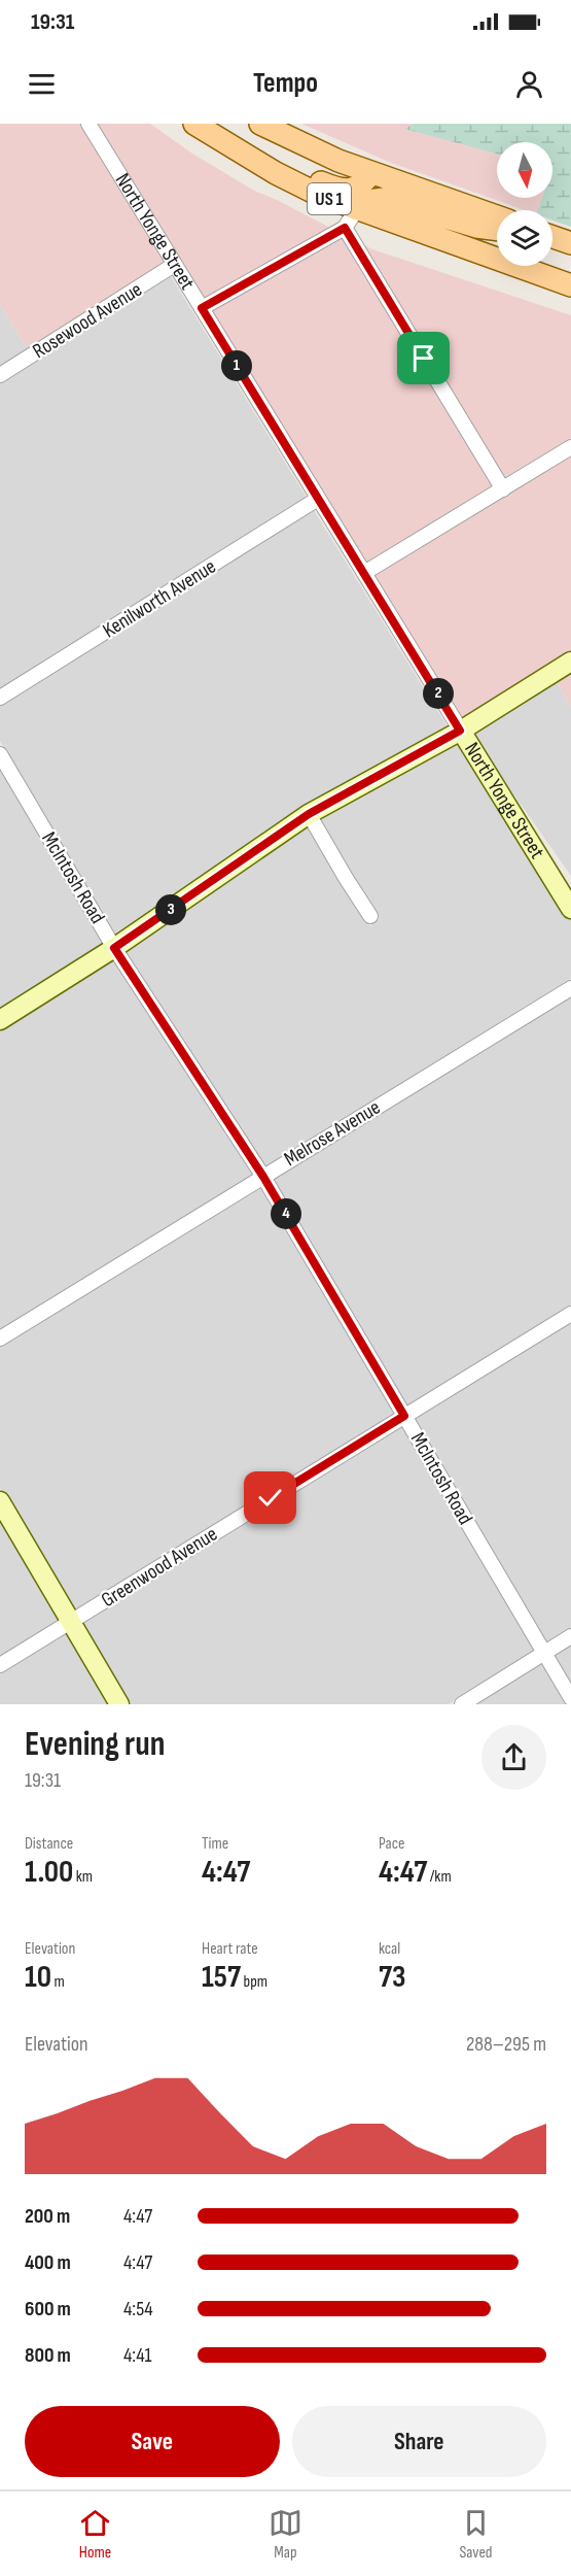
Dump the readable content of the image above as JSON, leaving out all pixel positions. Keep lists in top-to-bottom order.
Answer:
{
  "streets": {
    "main road": ["US 1"],
    "street": [
      "North Yonge Street",
      "Rosewood Avenue",
      "Kenilworth Avenue",
      "McIntosh Road",
      "Melrose Avenue",
      "Greenwood Avenue"
    ]
  },
  "crossings": [
    ["North Yonge Street", "Rosewood Avenue"],
    ["North Yonge Street", "Kenilworth Avenue"],
    ["McIntosh Road", "Melrose Avenue"],
    ["McIntosh Road", "Greenwood Avenue"]
  ],
  "north": "bottom",
  "page": {
    "status": "19:31",
    "header": "Tempo",
    "pins": [
      "1",
      "2",
      "3",
      "4"
    ],
    "heading": ["Evening run", "19:31"],
    "stats": [
      ["Distance", "1.00 km"],
      ["Time", "4:47"],
      ["Pace", "4:47 /km"],
      ["Elevation", "10 m"],
      ["Heart rate", "157 bpm"],
      ["kcal", "73"]
    ],
    "chart": ["Elevation", "288–295 m"],
    "list": [
      {
        "name": "200 m",
        "note": "4:47"
      },
      {
        "name": "400 m",
        "note": "4:47"
      },
      {
        "name": "600 m",
        "note": "4:54"
      },
      {
        "name": "800 m",
        "note": "4:41"
      }
    ],
    "buttons": ["Save", "Share"],
    "tabs": ["Home", "Map", "Saved"]
  }
}
